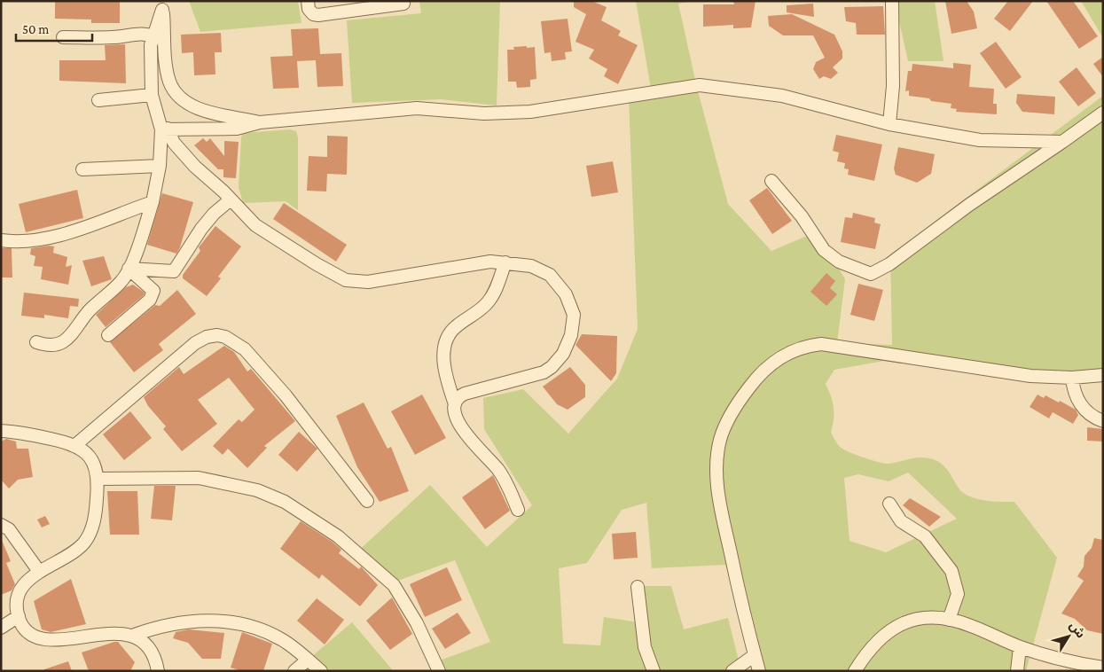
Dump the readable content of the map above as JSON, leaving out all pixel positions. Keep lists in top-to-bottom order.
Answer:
{
  "scale_bar": "50 m",
  "north": "top right"
}
